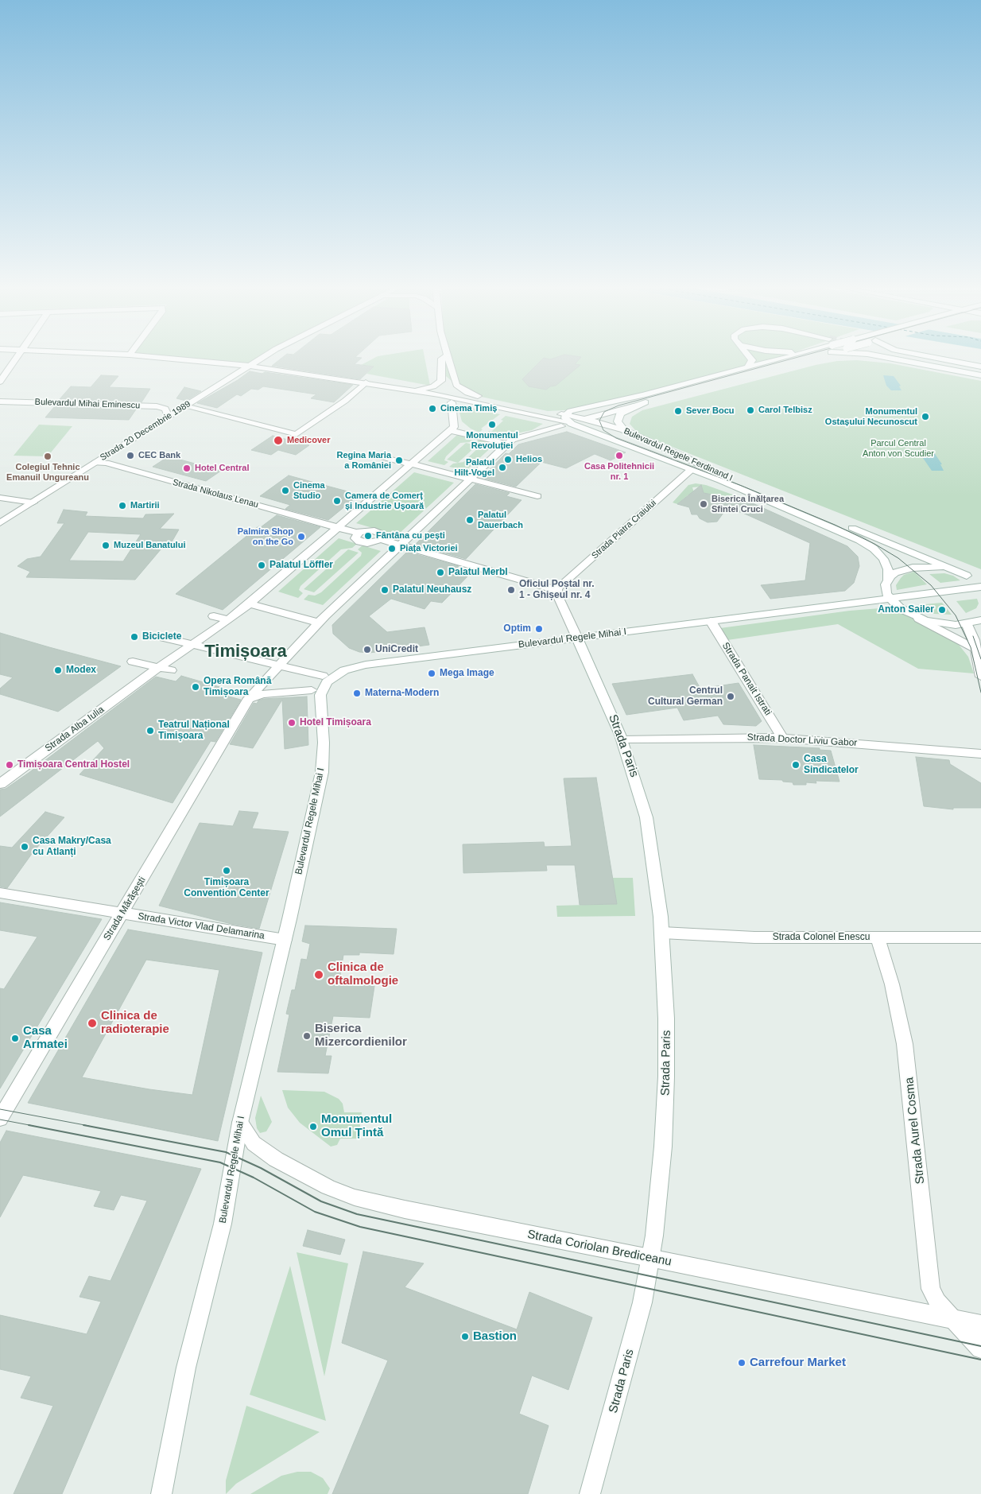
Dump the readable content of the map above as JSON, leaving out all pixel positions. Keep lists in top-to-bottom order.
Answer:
{
  "streets": {
    "street": [
      "Bulevardul Mihai Eminescu",
      "Strada 20 Decembrie 1989",
      "Bulevardul Regele Ferdinand I",
      "Strada Nikolaus Lenau",
      "Strada Piatra Craiului",
      "Bulevardul Regele Mihai I",
      "Strada Panait Istrati",
      "Strada Alba Iulia",
      "Strada Doctor Liviu Gabor",
      "Strada Paris",
      "Strada Mărășești",
      "Strada Victor Vlad Delamarina",
      "Strada Colonel Enescu",
      "Strada Aurel Cosma",
      "Strada Coriolan Brediceanu"
    ]
  },
  "crossings": [
    ["Bulevardul Mihai Eminescu", "Strada 20 Decembrie 1989"],
    ["Strada 20 Decembrie 1989", "Strada Nikolaus Lenau"],
    ["Bulevardul Regele Ferdinand I", "Strada Piatra Craiului"],
    ["Bulevardul Regele Ferdinand I", "Bulevardul Regele Mihai I"],
    ["Strada Piatra Craiului", "Strada Paris"],
    ["Bulevardul Regele Mihai I", "Strada Panait Istrati"],
    ["Bulevardul Regele Mihai I", "Strada Paris"],
    ["Bulevardul Regele Mihai I", "Strada Victor Vlad Delamarina"],
    ["Bulevardul Regele Mihai I", "Strada Coriolan Brediceanu"],
    ["Strada Panait Istrati", "Strada Doctor Liviu Gabor"],
    ["Strada Doctor Liviu Gabor", "Strada Paris"],
    ["Strada Paris", "Strada Colonel Enescu"],
    ["Strada Paris", "Strada Coriolan Brediceanu"],
    ["Strada Mărășești", "Strada Victor Vlad Delamarina"],
    ["Strada Colonel Enescu", "Strada Aurel Cosma"],
    ["Strada Aurel Cosma", "Strada Coriolan Brediceanu"]
  ],
  "districts": ["Timișoara"],
  "parks": ["Parcul Central Anton von Scudier"],
  "places": [
    "Cinema Timiș",
    "Carol Telbisz",
    "Sever Bocu",
    "Monumentul Ostașului Necunoscut",
    "Monumentul Revoluției",
    "Medicover",
    "CEC Bank",
    "Casa Politehnicii nr. 1",
    "Colegiul Tehnic Emanuil Ungureanu",
    "Helios",
    "Regina Maria a României",
    "Palatul Hilt-Vogel",
    "Hotel Central",
    "Cinema Studio",
    "Camera de Comerț și Industrie Ușoară",
    "Biserica Înălțarea Sfintei Cruci",
    "Martirii",
    "Palatul Dauerbach",
    "Fântâna cu pești",
    "Palmira Shop on the Go",
    "Muzeul Banatului",
    "Piața Victoriei",
    "Palatul Löffler",
    "Palatul Merbl",
    "Palatul Neuhausz",
    "Oficiul Poștal nr. 1 - Ghișeul nr. 4",
    "Anton Sailer",
    "Optim",
    "Biciclete",
    "UniCredit",
    "Modex",
    "Mega Image",
    "Opera Română Timișoara",
    "Materna-Modern",
    "Centrul Cultural German",
    "Hotel Timișoara",
    "Teatrul Național Timișoara",
    "Timișoara Central Hostel",
    "Casa Sindicatelor",
    "Casa Makry/Casa cu Atlanți",
    "Timișoara Convention Center",
    "Clinica de oftalmologie",
    "Clinica de radioterapie",
    "Biserica Mizercordienilor",
    "Casa Armatei",
    "Monumentul Omul Țintă",
    "Bastion",
    "Carrefour Market"
  ]
}
